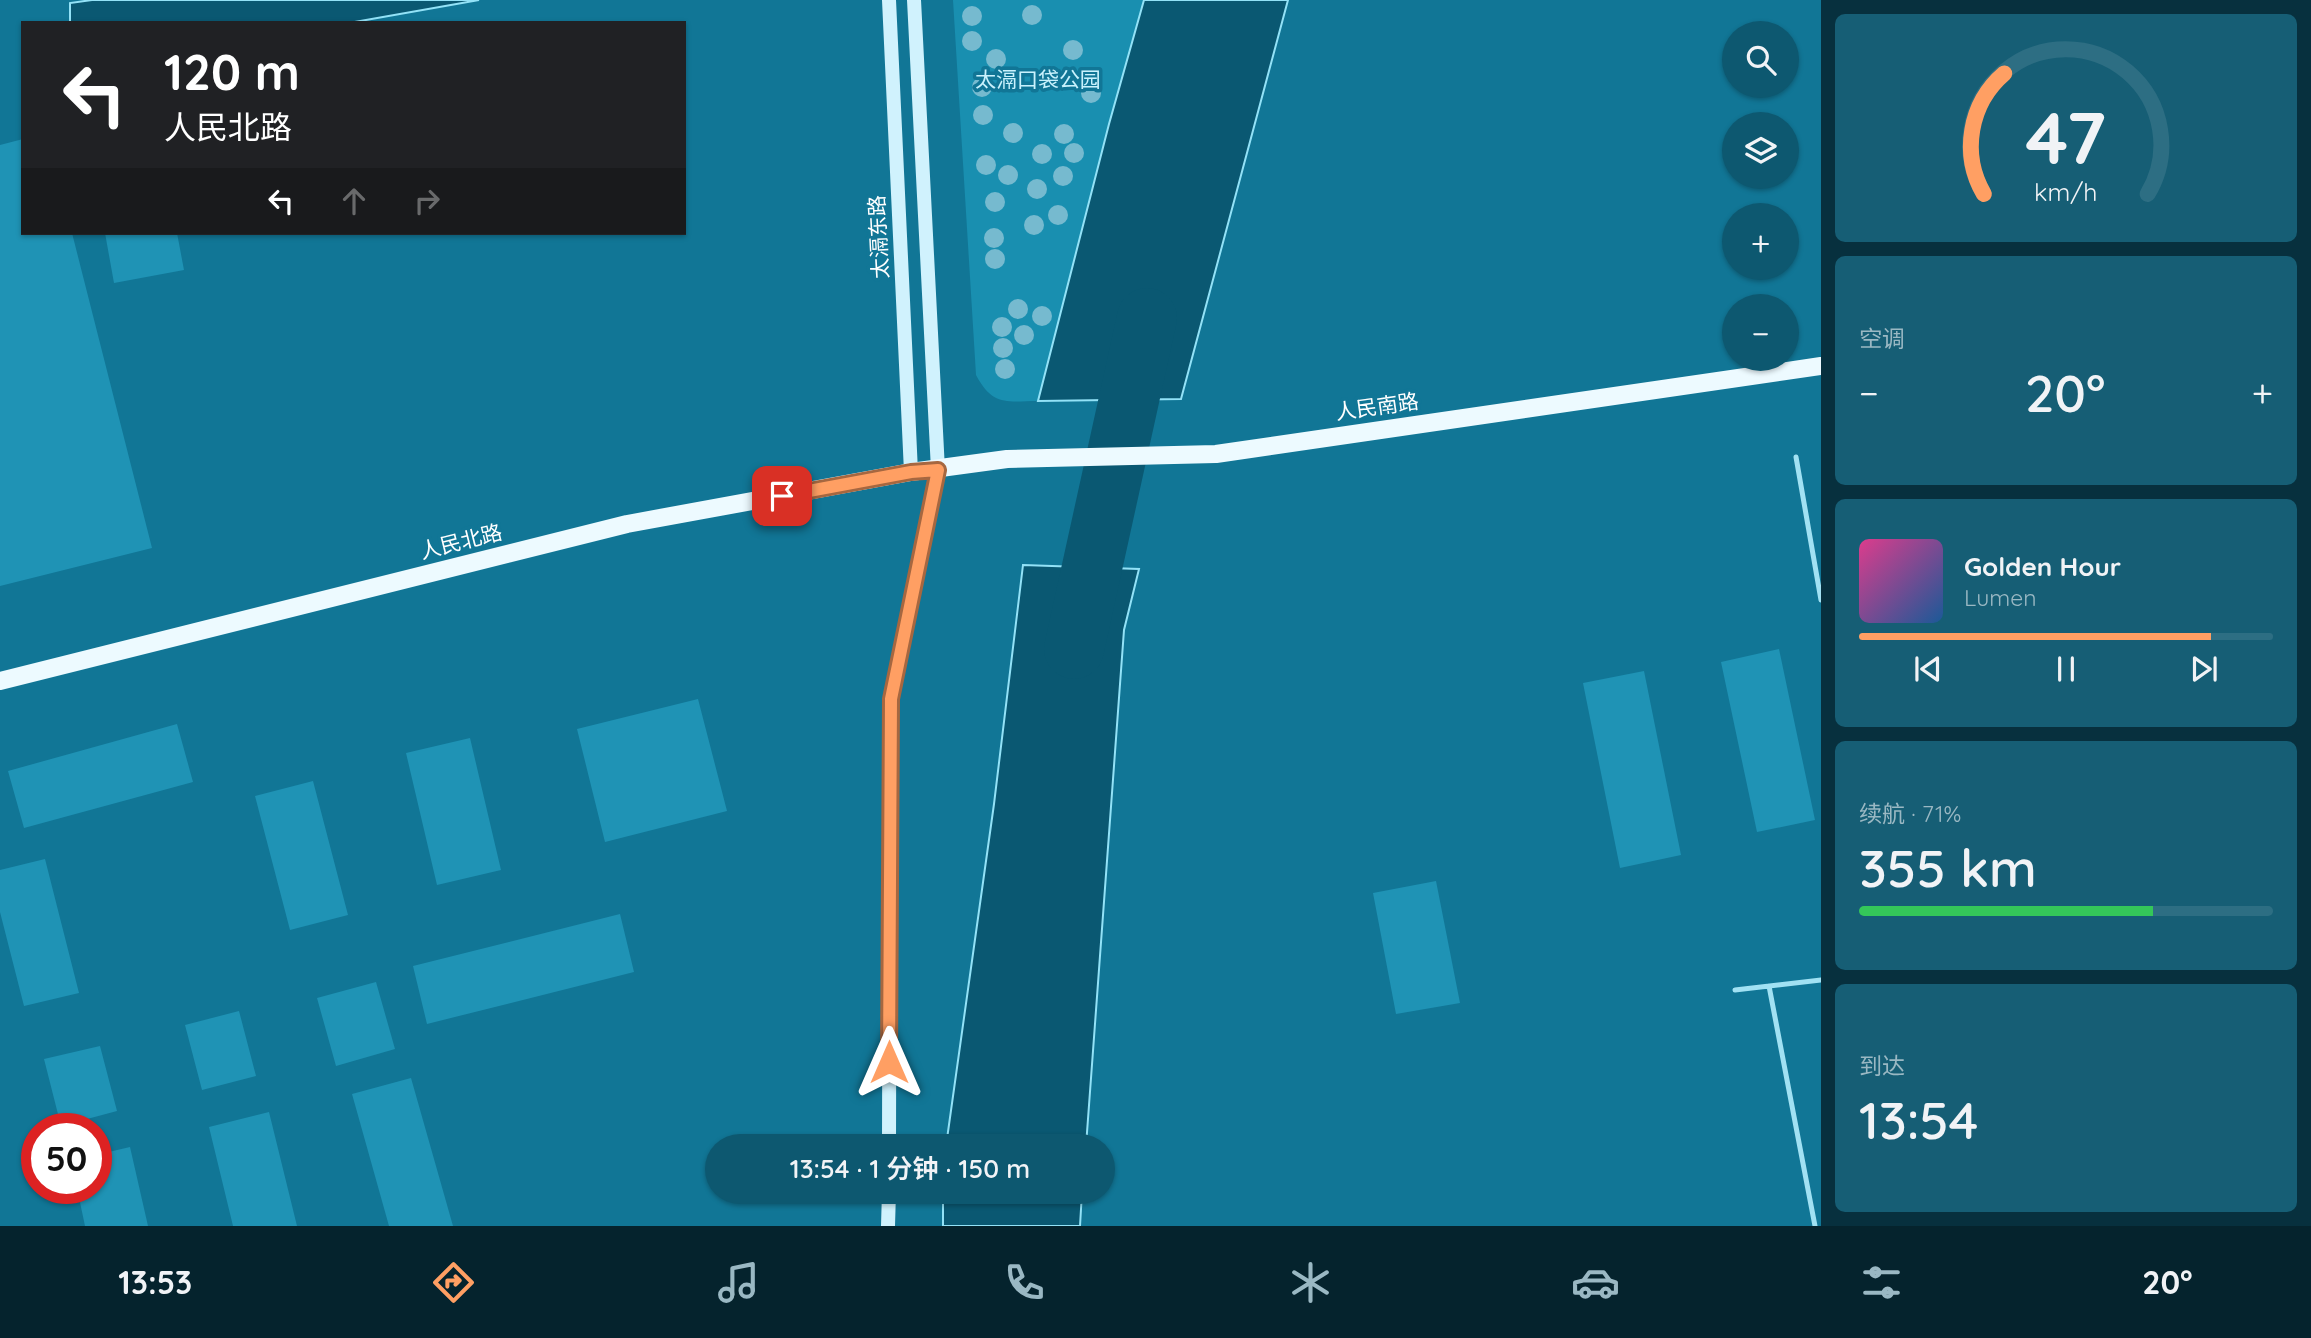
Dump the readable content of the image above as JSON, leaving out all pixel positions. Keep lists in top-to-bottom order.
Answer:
{
  "streets": {
    "main road": ["太滆东路", "人民南路", "人民北路"]
  },
  "crossings": [
    ["太滆东路", "人民北路"],
    ["人民南路", "人民北路"]
  ],
  "parks": ["太滆口袋公园"],
  "page": {
    "map_buttons": ["+", "−"],
    "turn": ["120 m", "人民北路"],
    "tile": [
      "空调",
      ["续航 · 71%", "355 km"],
      ["到达", "13:54"]
    ],
    "heat": ["−", "20°", "+"],
    "song": ["Golden Hour", "Lumen"],
    "limit": "50",
    "trip": "13:54 · 1 分钟 · 150 m",
    "tabs": ["13:53", "20°"],
    "gauge": ["47", "km/h"]
  }
}
